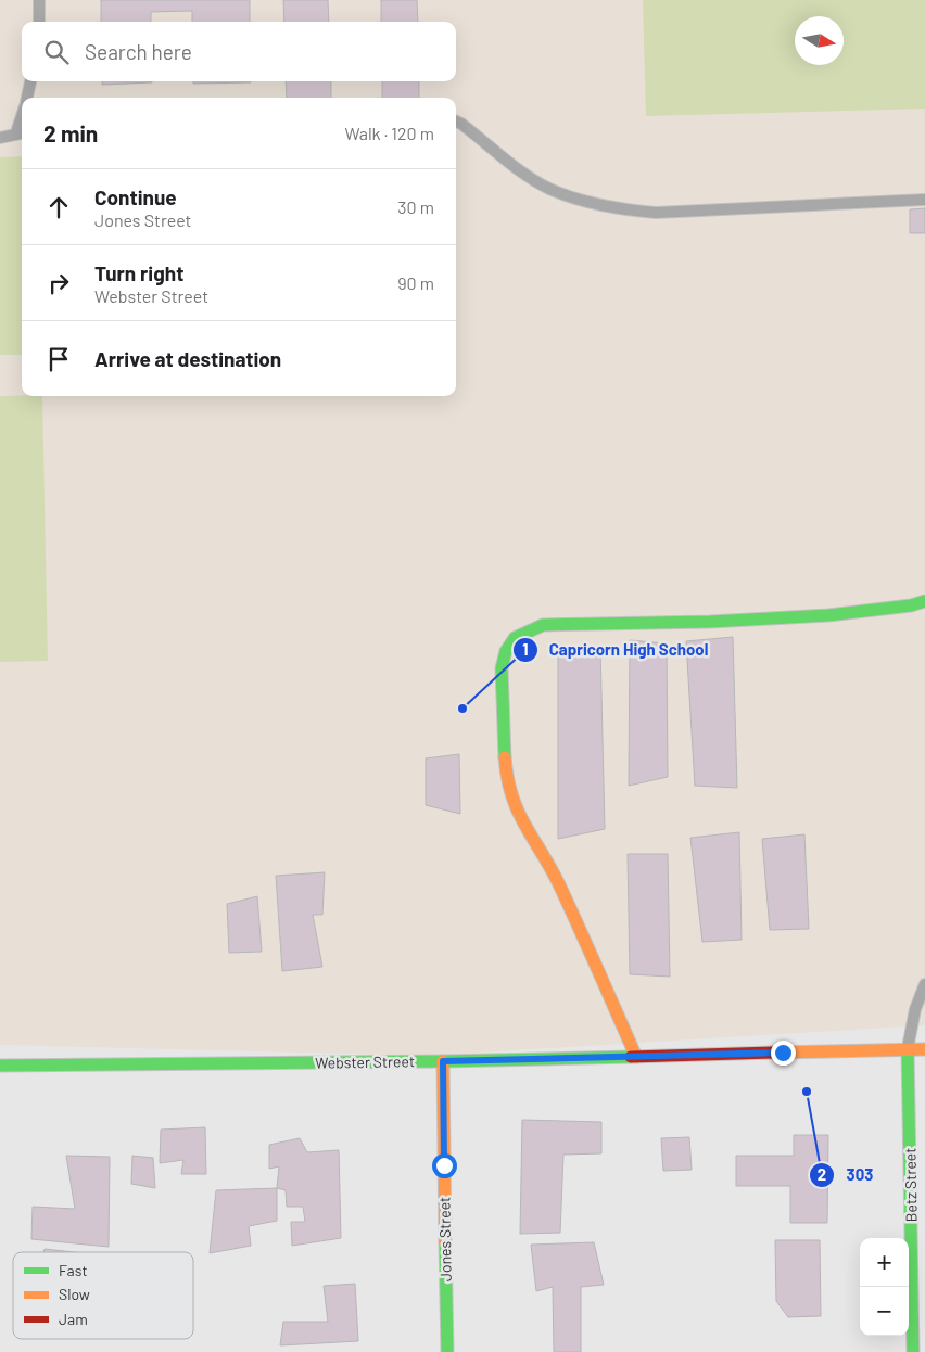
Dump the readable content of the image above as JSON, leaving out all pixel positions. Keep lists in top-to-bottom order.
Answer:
{
  "streets": {
    "street": ["Webster Street", "Betz Street", "Jones Street"]
  },
  "crossings": [
    ["Webster Street", "Betz Street"],
    ["Webster Street", "Jones Street"]
  ],
  "places": ["Capricorn High School", "303"],
  "legend": ["Fast", "Slow", "Jam"],
  "north": "right",
  "page": {
    "search": "Search here",
    "heading": ["2 min", "Walk · 120 m"],
    "list": [
      ["Continue", "Jones Street", "30 m"],
      ["Turn right", "Webster Street", "90 m"],
      "Arrive at destination"
    ],
    "map_buttons": ["+", "−"]
  }
}
